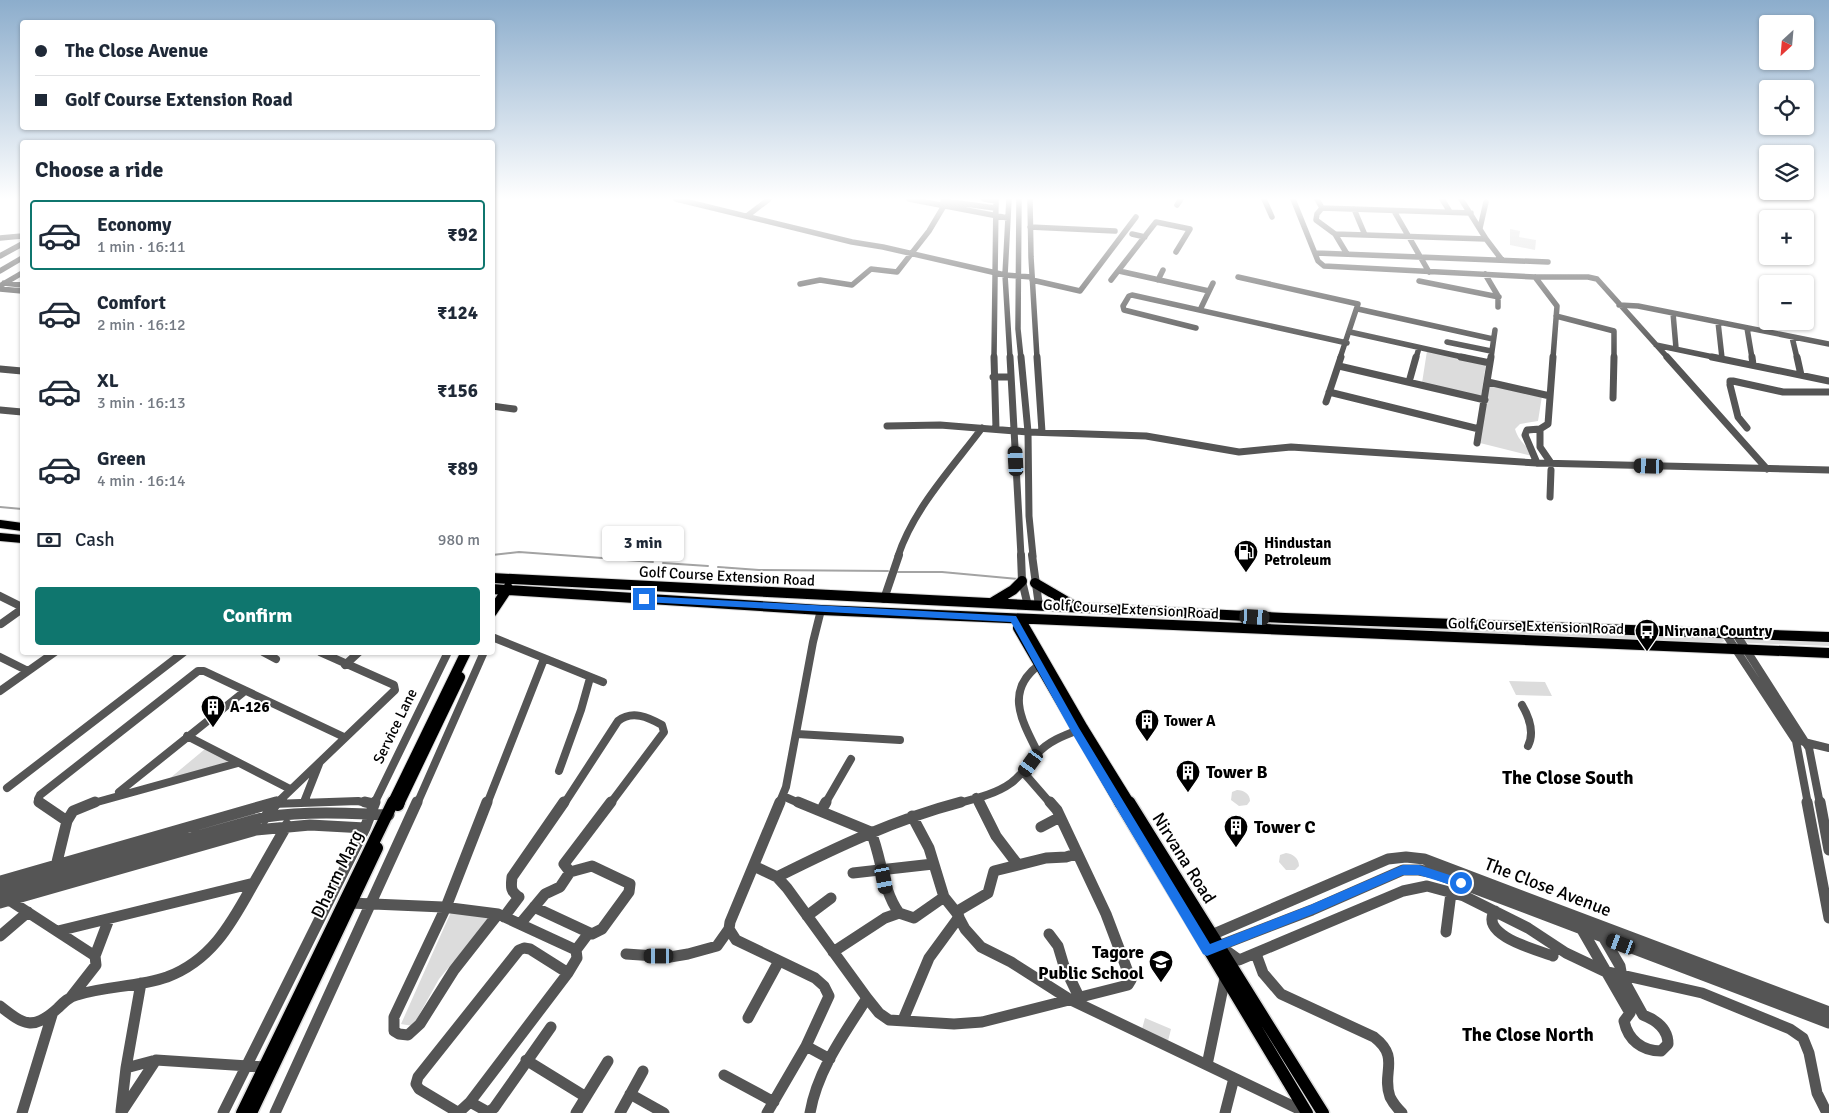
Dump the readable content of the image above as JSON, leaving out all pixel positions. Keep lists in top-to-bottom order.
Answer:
{
  "streets": {
    "main road": ["Golf Course Extension Road", "Nirvana Road", "Dharm Marg"],
    "street": ["Service Lane", "The Close Avenue"]
  },
  "crossings": [
    ["Golf Course Extension Road", "Nirvana Road"],
    ["Nirvana Road", "The Close Avenue"]
  ],
  "districts": ["The Close South", "The Close North"],
  "places": {
    "fuel station": ["Hindustan Petroleum"],
    "bus stop": ["Nirvana Country"],
    "building": [
      "A-126",
      "Tower A",
      "Tower B",
      "Tower C"
    ],
    "school or university": ["Tagore Public School"]
  },
  "north": "bottom left",
  "page": {
    "map_buttons": ["+", "−"],
    "banner": ["The Close Avenue", "Golf Course Extension Road"],
    "heading": "Choose a ride",
    "list": [
      {
        "name": "Economy",
        "note": "1 min · 16:11",
        "value": "₹92"
      },
      {
        "name": "Comfort",
        "note": "2 min · 16:12",
        "value": "₹124"
      },
      {
        "name": "XL",
        "note": "3 min · 16:13",
        "value": "₹156"
      },
      {
        "name": "Green",
        "note": "4 min · 16:14",
        "value": "₹89"
      }
    ],
    "pay": ["Cash", "980 m"],
    "bubble": "3 min",
    "buttons": "Confirm"
  }
}
